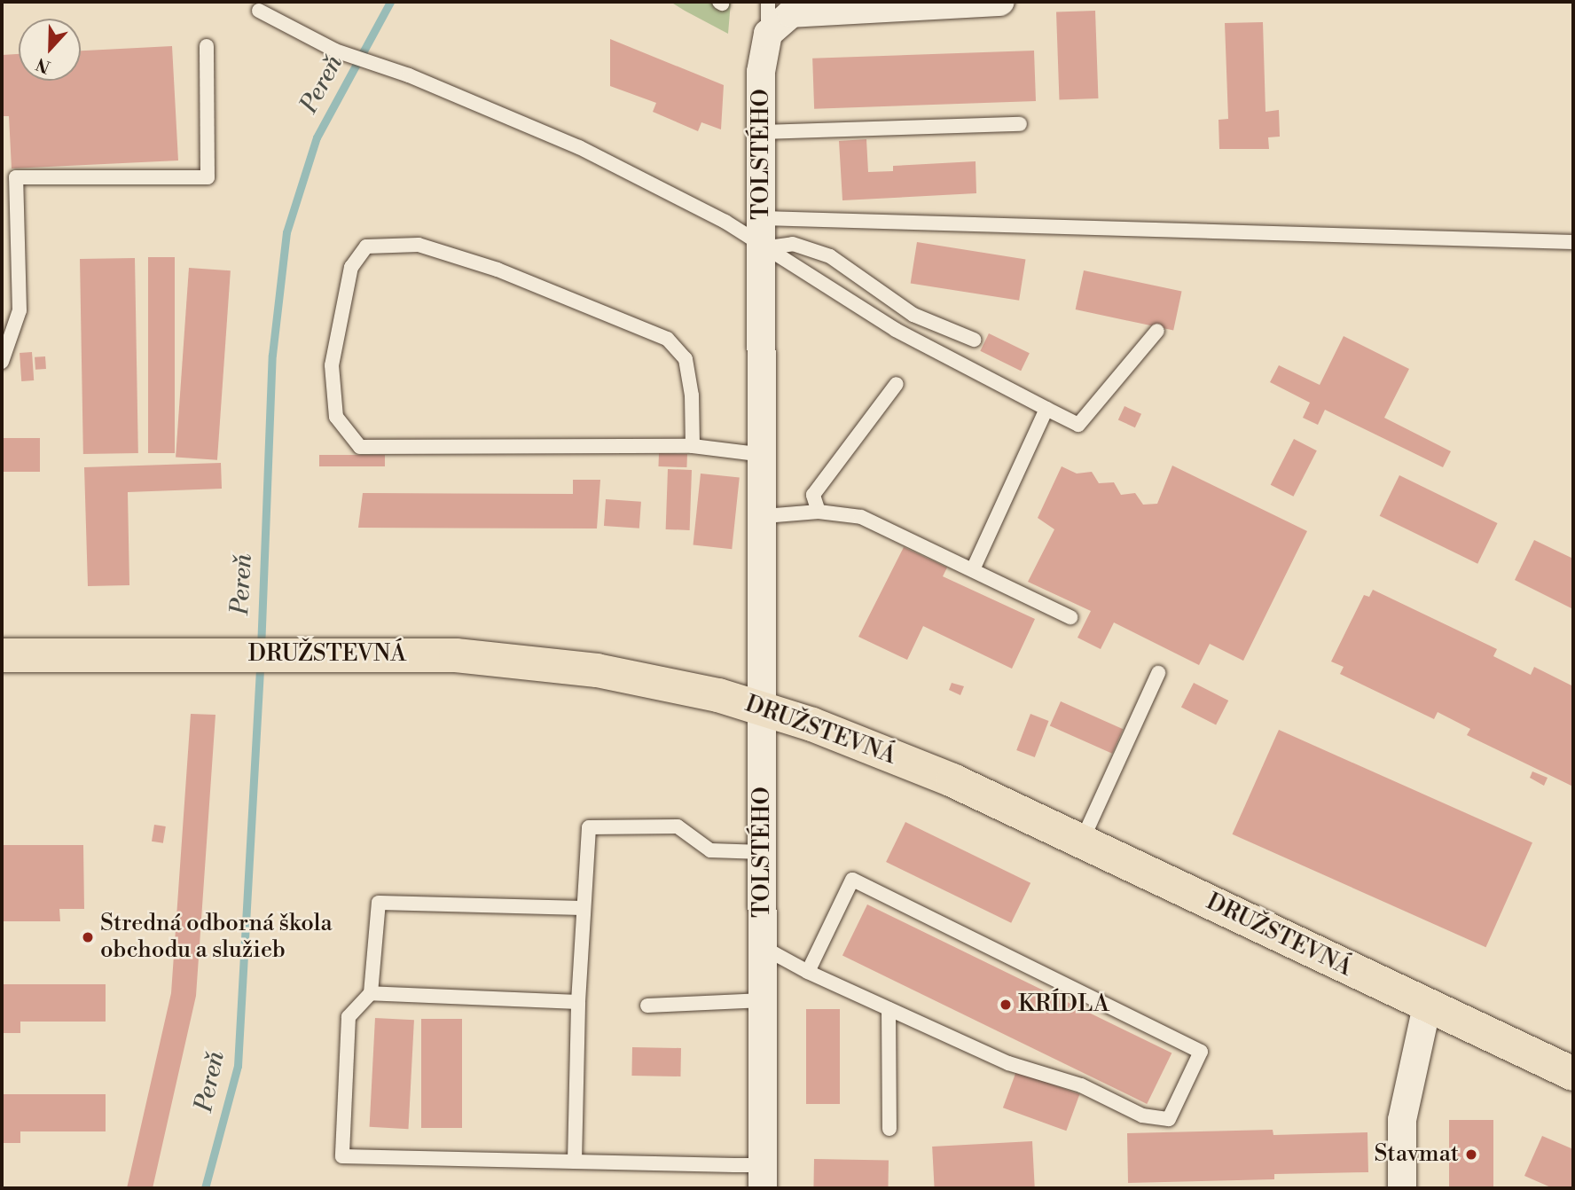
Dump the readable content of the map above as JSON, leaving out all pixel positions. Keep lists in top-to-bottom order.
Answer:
{
  "streets": {
    "main road": ["DRUŽSTEVNÁ"],
    "street": ["TOLSTÉHO"]
  },
  "crossings": [
    ["TOLSTÉHO", "DRUŽSTEVNÁ"]
  ],
  "water": ["Pereň"],
  "places": ["Stredná odborná škola obchodu a služieb", "KRÍDLA", "Stavmat"],
  "north": "bottom"
}
